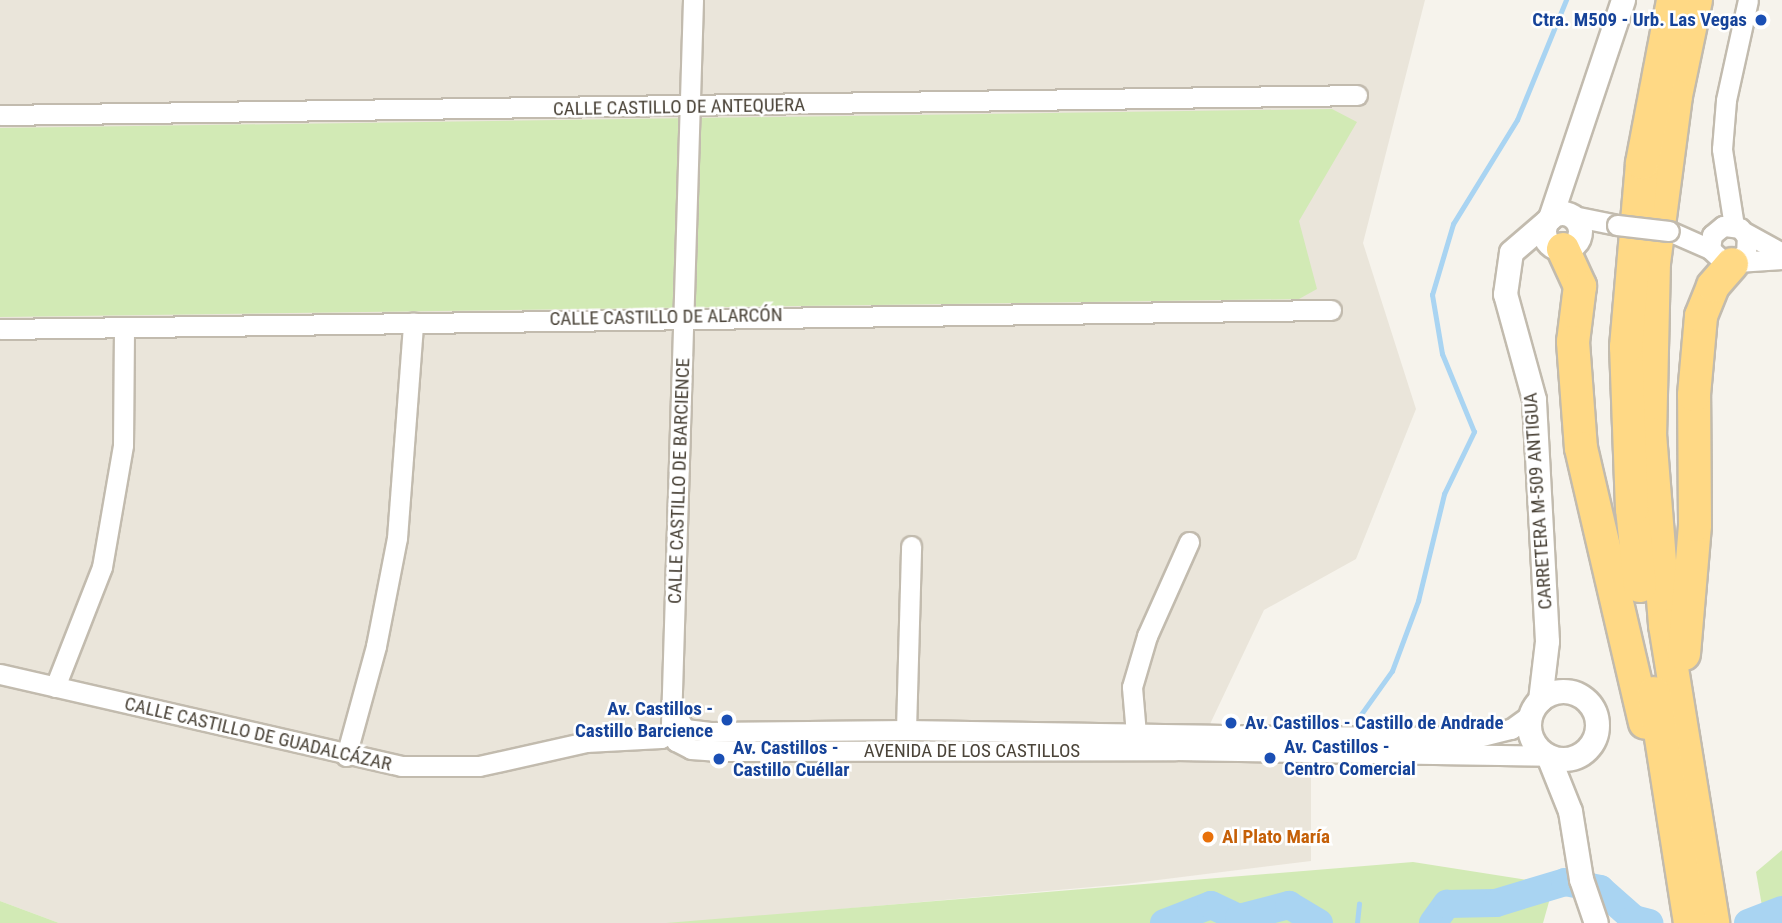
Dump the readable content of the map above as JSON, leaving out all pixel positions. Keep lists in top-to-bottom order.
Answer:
{
  "streets": {
    "street": [
      "CALLE CASTILLO DE ANTEQUERA",
      "CALLE CASTILLO DE ALARCÓN",
      "CALLE CASTILLO DE BARCIENCE",
      "CARRETERA M-509 ANTIGUA",
      "CALLE CASTILLO DE GUADALCÁZAR",
      "AVENIDA DE LOS CASTILLOS"
    ]
  },
  "crossings": [
    ["CALLE CASTILLO DE ANTEQUERA", "CALLE CASTILLO DE BARCIENCE"],
    ["CALLE CASTILLO DE ALARCÓN", "CALLE CASTILLO DE BARCIENCE"],
    ["CALLE CASTILLO DE BARCIENCE", "CALLE CASTILLO DE GUADALCÁZAR"],
    ["CALLE CASTILLO DE BARCIENCE", "AVENIDA DE LOS CASTILLOS"],
    ["CARRETERA M-509 ANTIGUA", "AVENIDA DE LOS CASTILLOS"],
    ["CALLE CASTILLO DE GUADALCÁZAR", "AVENIDA DE LOS CASTILLOS"]
  ],
  "places": [
    "Ctra. M509 - Urb. Las Vegas",
    "Av. Castillos - Castillo Barcience",
    "Av. Castillos - Castillo de Andrade",
    "Av. Castillos - Centro Comercial",
    "Av. Castillos - Castillo Cuéllar",
    "Al Plato María"
  ]
}
